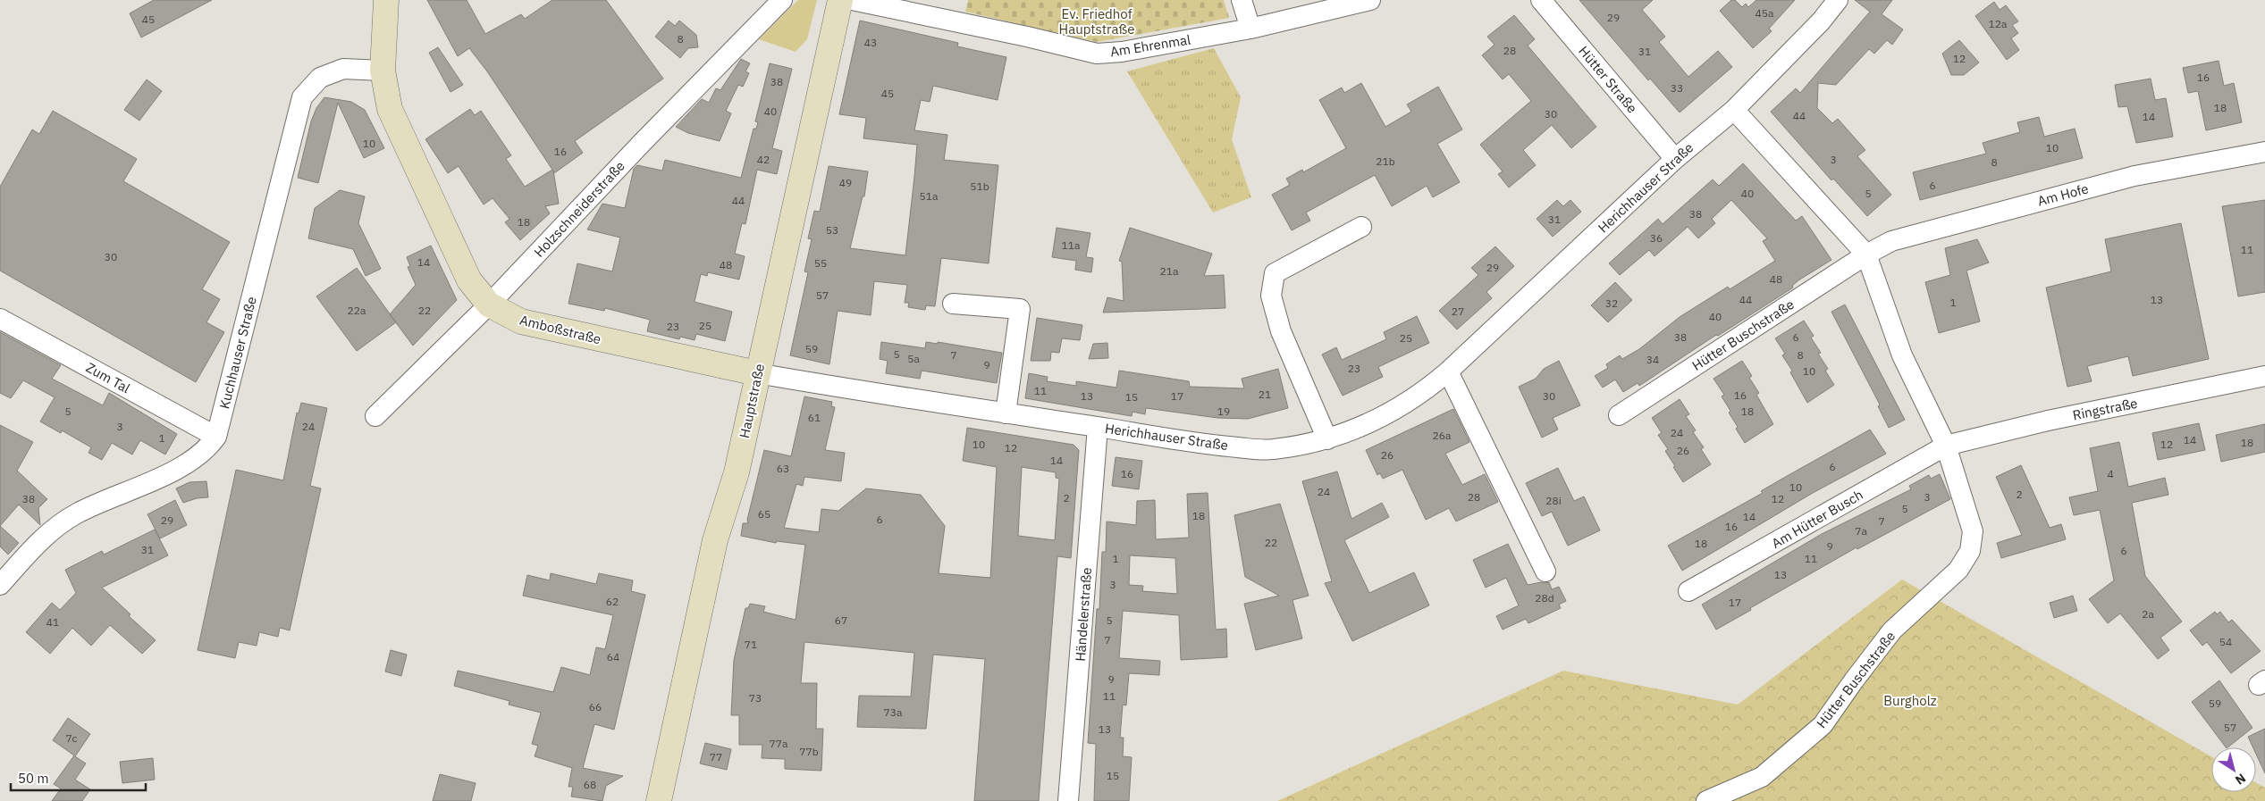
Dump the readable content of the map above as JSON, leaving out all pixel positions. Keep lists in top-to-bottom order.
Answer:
{
  "streets": {
    "main road": ["Amboßstraße", "Hauptstraße"],
    "street": [
      "Am Ehrenmal",
      "Hütter Straße",
      "Herichhauser Straße",
      "Am Hofe",
      "Holzschneiderstraße",
      "Hütter Buschstraße",
      "Kuchhauser Straße",
      "Zum Tal",
      "Ringstraße",
      "Am Hütter Busch",
      "Händelerstraße"
    ]
  },
  "crossings": [
    ["Hütter Straße", "Herichhauser Straße"],
    ["Herichhauser Straße", "Amboßstraße"],
    ["Herichhauser Straße", "Hütter Buschstraße"],
    ["Herichhauser Straße", "Hauptstraße"],
    ["Herichhauser Straße", "Händelerstraße"],
    ["Am Hofe", "Hütter Buschstraße"],
    ["Holzschneiderstraße", "Amboßstraße"],
    ["Amboßstraße", "Kuchhauser Straße"],
    ["Amboßstraße", "Hauptstraße"],
    ["Hütter Buschstraße", "Ringstraße"],
    ["Hütter Buschstraße", "Am Hütter Busch"],
    ["Kuchhauser Straße", "Zum Tal"],
    ["Ringstraße", "Am Hütter Busch"]
  ],
  "parks": ["Ev. Friedhof Hauptstraße", "Burgholz"],
  "house_numbers": [
    "45a",
    "29",
    "45",
    "12a",
    "8",
    "43",
    "28",
    "31",
    "12",
    "16",
    "38",
    "33",
    "45",
    "18",
    "40",
    "30",
    "44",
    "14",
    "10",
    "10",
    "16",
    "42",
    "3",
    "21b",
    "8",
    "49",
    "6",
    "51b",
    "40",
    "5",
    "51a",
    "44",
    "38",
    "31",
    "18",
    "53",
    "36",
    "11a",
    "11",
    "30",
    "14",
    "55",
    "48",
    "29",
    "21a",
    "48",
    "57",
    "44",
    "13",
    "1",
    "32",
    "22a",
    "22",
    "27",
    "40",
    "25",
    "23",
    "38",
    "6",
    "25",
    "59",
    "5",
    "7",
    "8",
    "5a",
    "34",
    "9",
    "23",
    "10",
    "11",
    "21",
    "16",
    "13",
    "17",
    "30",
    "15",
    "5",
    "19",
    "18",
    "61",
    "3",
    "24",
    "24",
    "26a",
    "1",
    "14",
    "18",
    "10",
    "12",
    "12",
    "26",
    "26",
    "14",
    "6",
    "63",
    "16",
    "4",
    "10",
    "24",
    "2",
    "28",
    "3",
    "2",
    "38",
    "12",
    "28i",
    "5",
    "65",
    "18",
    "14",
    "6",
    "29",
    "7",
    "16",
    "7a",
    "22",
    "18",
    "9",
    "31",
    "6",
    "1",
    "11",
    "13",
    "3",
    "28d",
    "62",
    "17",
    "2a",
    "67",
    "5",
    "41",
    "7",
    "54",
    "71",
    "64",
    "9",
    "11",
    "73",
    "59",
    "66",
    "73a",
    "57",
    "13",
    "7c",
    "77a",
    "77b",
    "77",
    "15",
    "68"
  ],
  "scale_bar": "50 m",
  "north": "bottom right"
}
